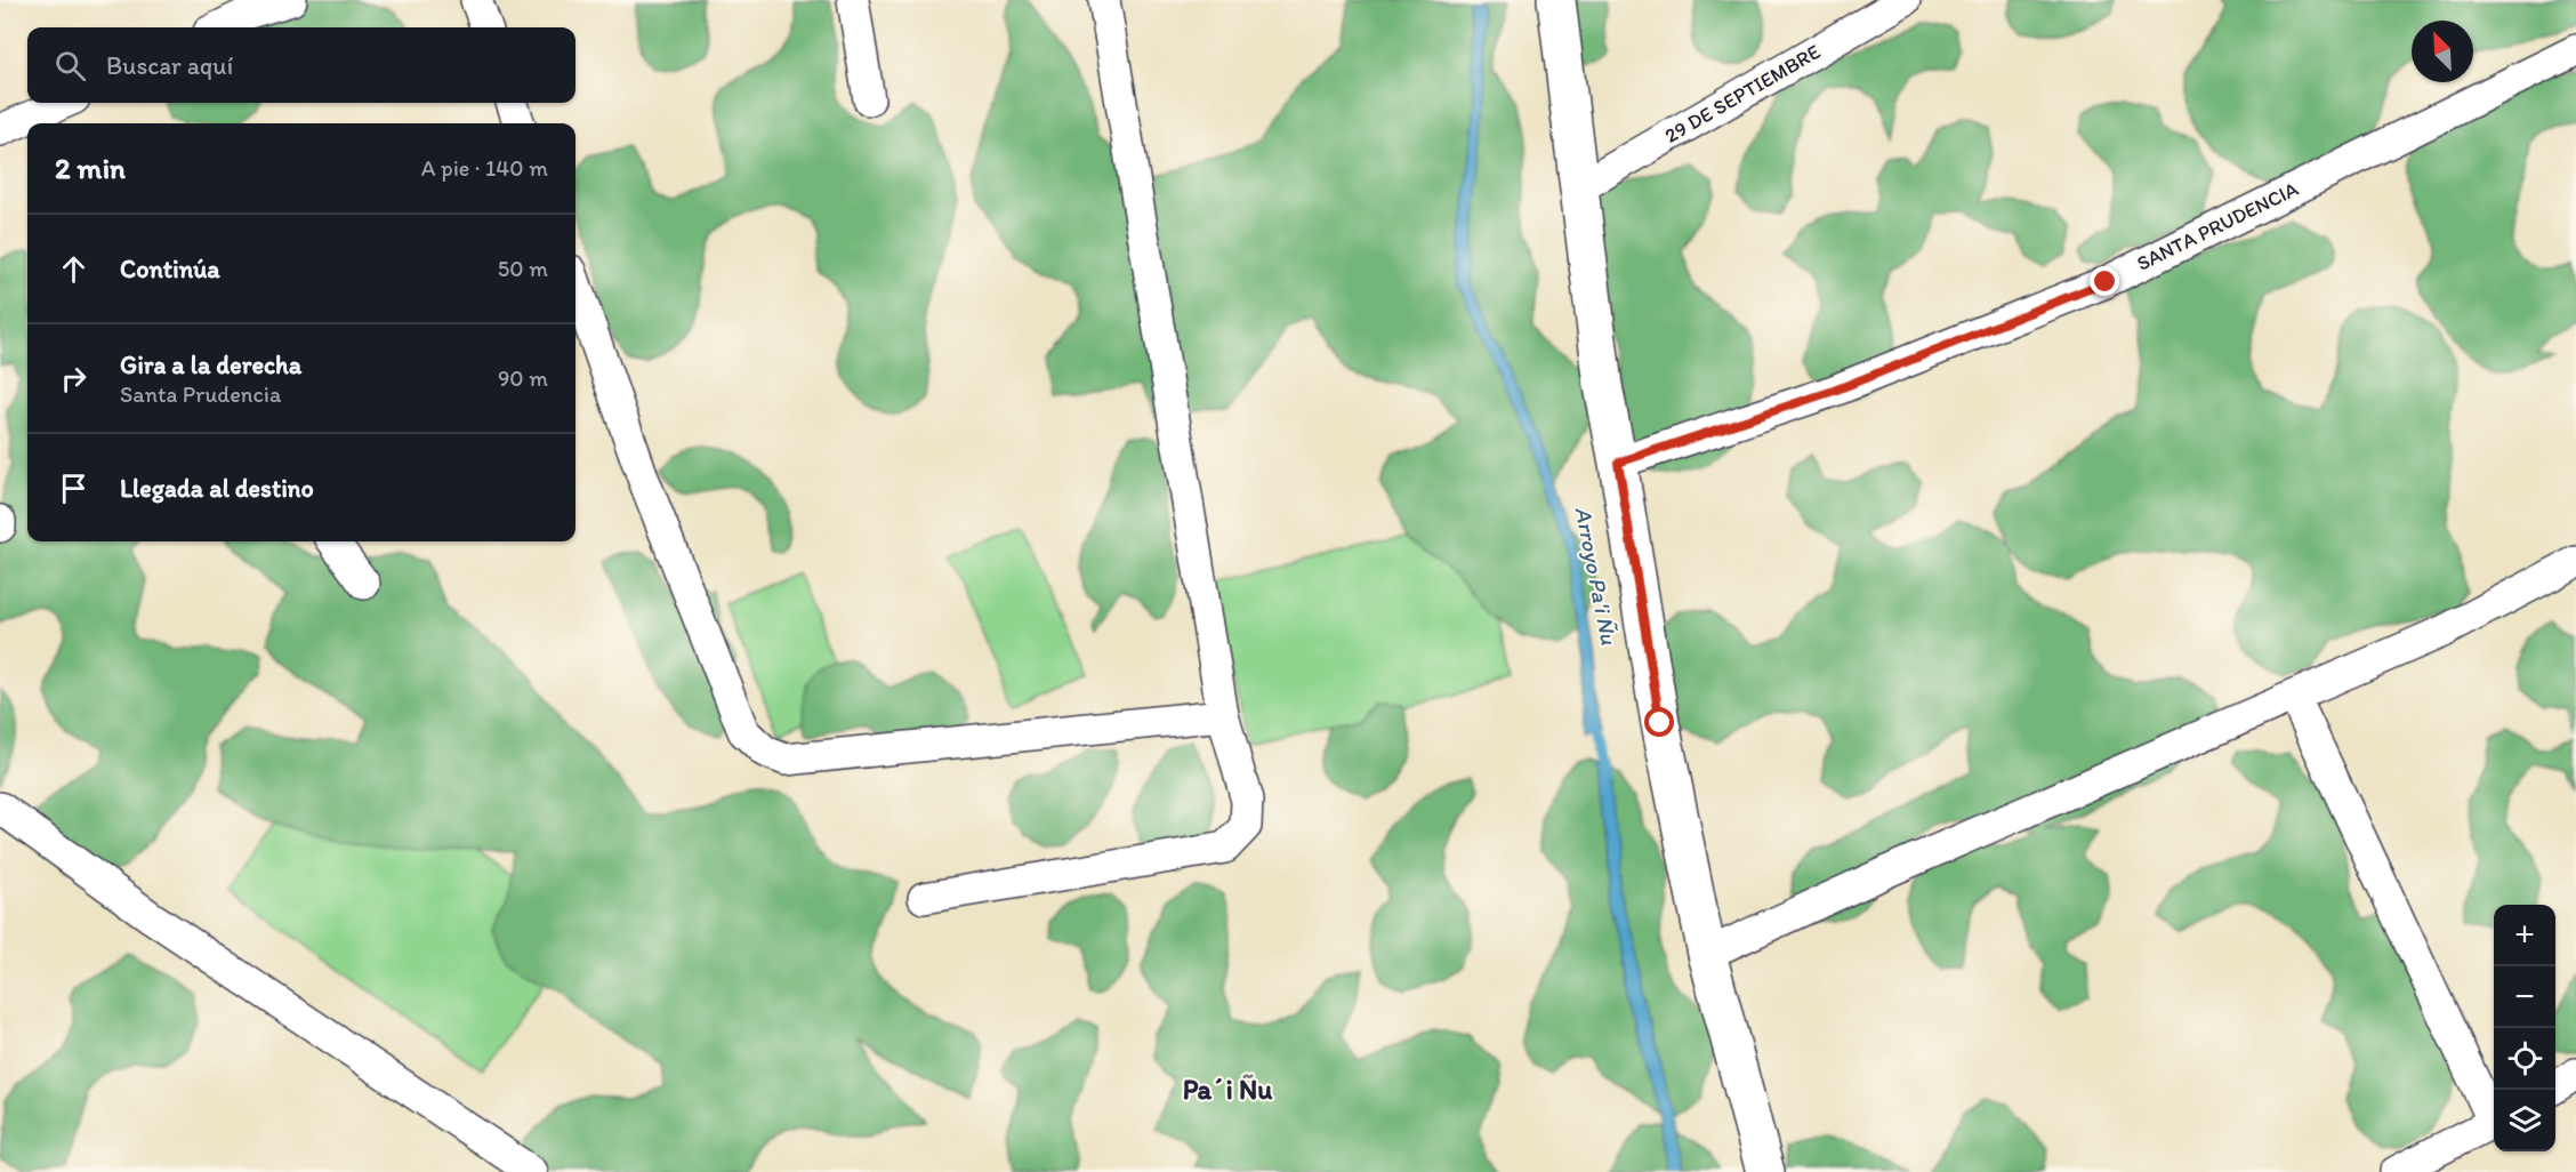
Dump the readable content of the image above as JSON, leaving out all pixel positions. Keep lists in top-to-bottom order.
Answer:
{
  "streets": {
    "street": ["29 DE SEPTIEMBRE", "SANTA PRUDENCIA"]
  },
  "districts": ["Pa´i Ñu"],
  "water": ["Arroyo Pa'i Ñu"],
  "north": "top left",
  "page": {
    "search": "Buscar aquí",
    "heading": ["2 min", "A pie · 140 m"],
    "list": [
      ["Continúa", "50 m"],
      ["Gira a la derecha", "Santa Prudencia", "90 m"],
      "Llegada al destino"
    ],
    "map_buttons": ["+", "−"]
  }
}
